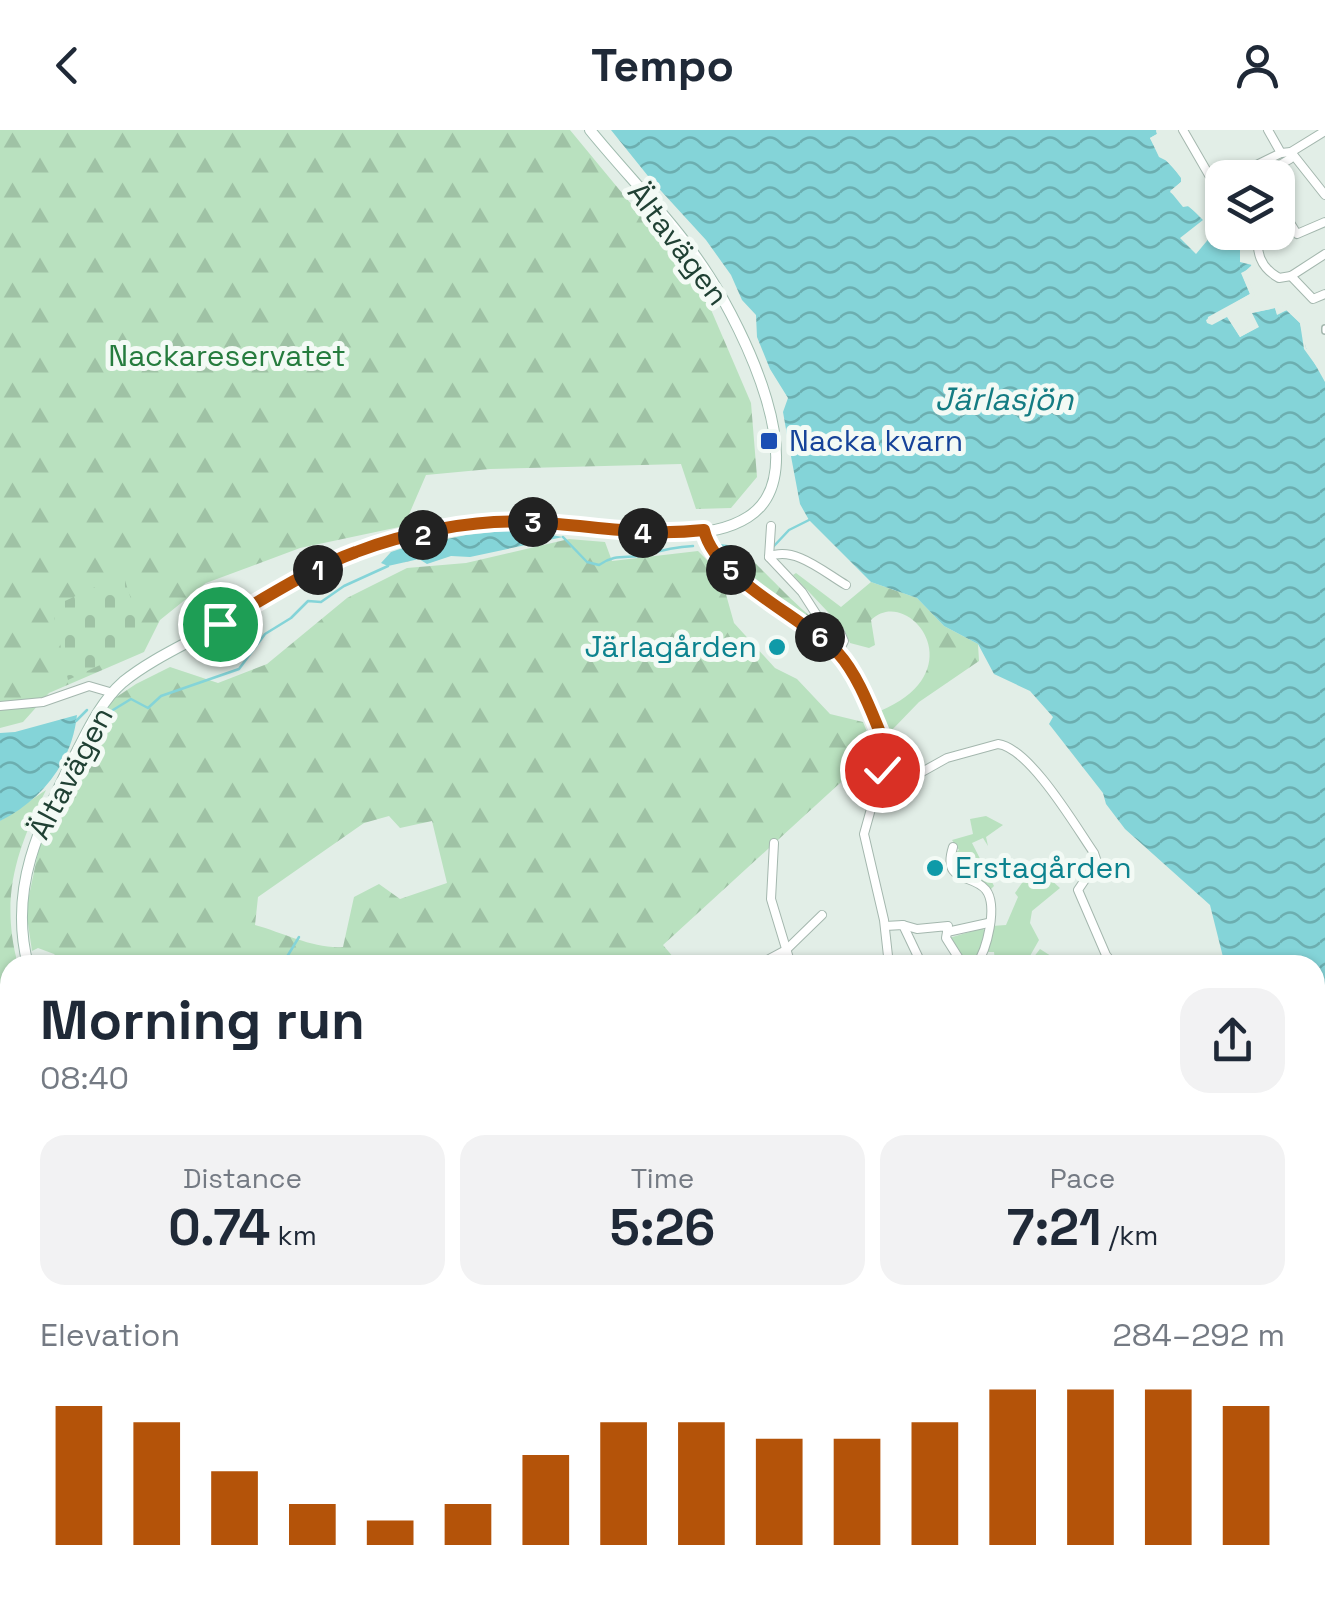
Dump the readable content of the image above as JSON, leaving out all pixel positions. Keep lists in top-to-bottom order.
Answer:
{
  "streets": {
    "main road": ["Ältavägen"]
  },
  "water": ["Järlasjön"],
  "parks": ["Nackareservatet"],
  "places": {
    "transit": ["Nacka kvarn"],
    "other": ["Järlagården", "Erstagården"]
  },
  "page": {
    "header": "Tempo",
    "pins": [
      "3",
      "4",
      "2",
      "1",
      "5",
      "6"
    ],
    "heading": ["Morning run", "08:40"],
    "stats": [
      ["Distance", "0.74 km"],
      ["Time", "5:26"],
      ["Pace", "7:21 /km"]
    ],
    "chart": ["Elevation", "284–292 m"]
  }
}
